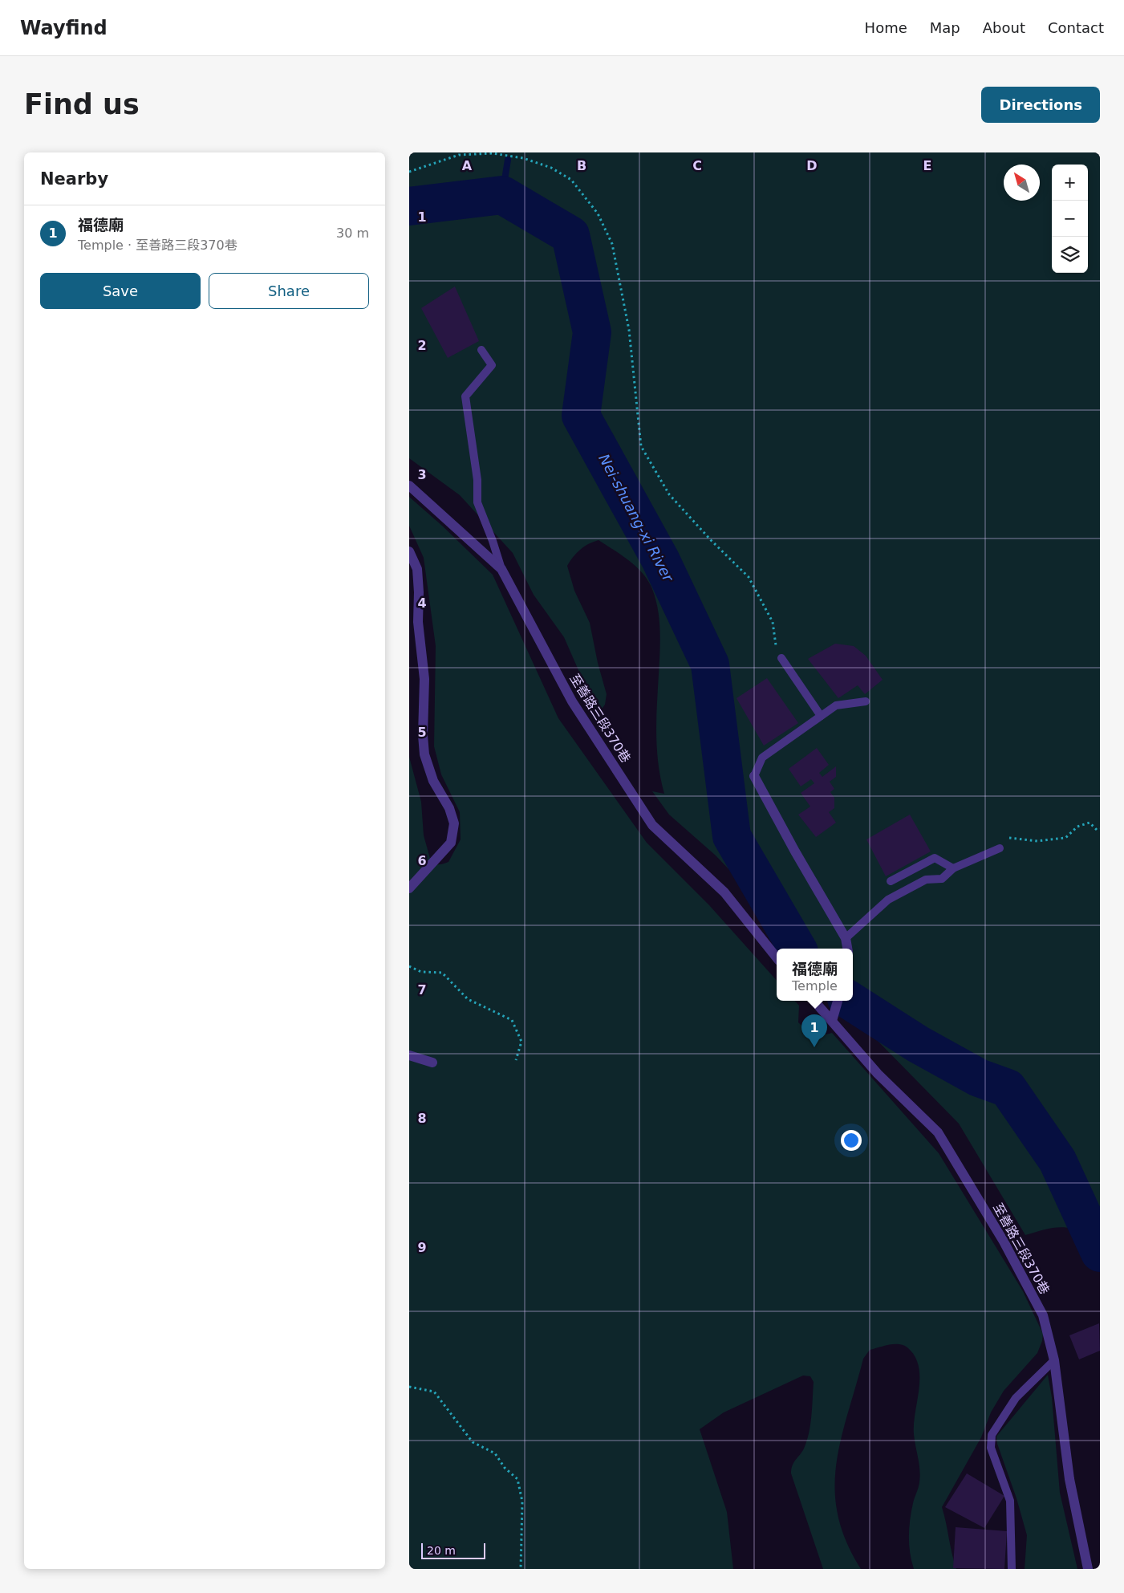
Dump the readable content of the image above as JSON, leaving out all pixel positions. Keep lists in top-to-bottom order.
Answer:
{
  "streets": {
    "street": ["至善路三段370巷"]
  },
  "water": ["Nei-shuang-xi River"],
  "scale_bar": "20 m",
  "north": "top left",
  "page": {
    "header": "Wayfind",
    "nav": [
      "Home",
      "Map",
      "About",
      "Contact"
    ],
    "buttons": [
      "Directions",
      ["Save", "Share"]
    ],
    "title": "Find us",
    "heading": "Nearby",
    "map_buttons": ["+", "−"],
    "list": [
      {
        "mark": "1",
        "name": "福德廟",
        "note": "Temple · 至善路三段370巷",
        "value": "30 m"
      }
    ],
    "popup": ["福德廟", "Temple"],
    "pins": "1",
    "scale": "20 m"
  },
  "grid": {
    "columns": [
      "A",
      "B",
      "C",
      "D",
      "E"
    ],
    "rows": [
      "1",
      "2",
      "3",
      "4",
      "5",
      "6",
      "7",
      "8",
      "9"
    ]
  }
}
